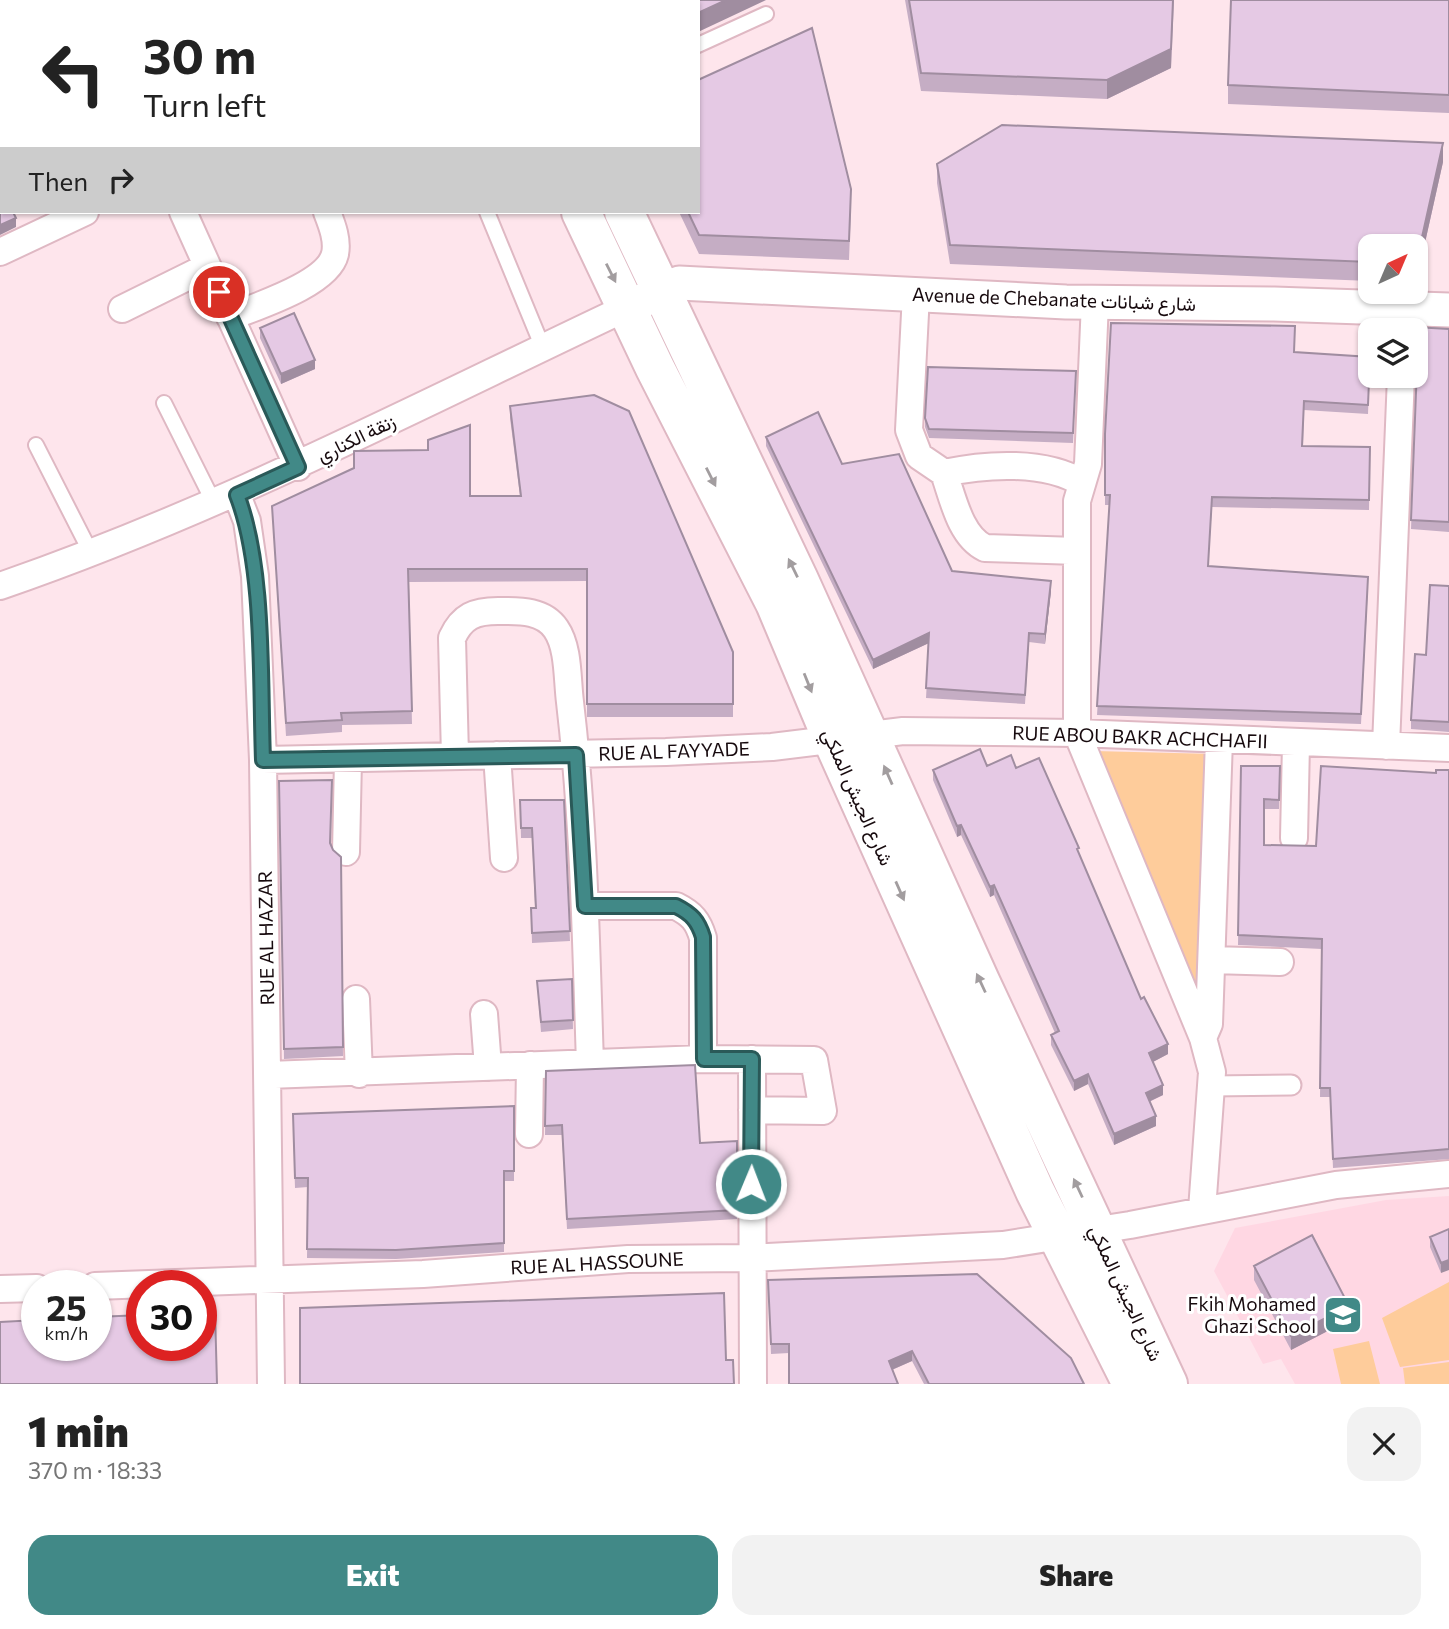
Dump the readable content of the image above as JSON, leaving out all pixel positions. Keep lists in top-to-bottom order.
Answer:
{
  "streets": {
    "main road": ["شارع الجيش الملكي"],
    "street": [
      "Avenue de Chebanate شارع شبانات",
      "زنقة الكناري",
      "RUE ABOU BAKR ACHCHAFII",
      "RUE AL FAYYADE",
      "RUE AL HAZAR",
      "RUE AL HASSOUNE"
    ]
  },
  "crossings": [
    ["Avenue de Chebanate شارع شبانات", "زنقة الكناري"],
    ["Avenue de Chebanate شارع شبانات", "شارع الجيش الملكي"],
    ["زنقة الكناري", "شارع الجيش الملكي"],
    ["زنقة الكناري", "RUE AL HAZAR"],
    ["RUE ABOU BAKR ACHCHAFII", "RUE AL FAYYADE"],
    ["RUE ABOU BAKR ACHCHAFII", "شارع الجيش الملكي"],
    ["RUE AL FAYYADE", "شارع الجيش الملكي"],
    ["RUE AL FAYYADE", "RUE AL HAZAR"],
    ["شارع الجيش الملكي", "RUE AL HASSOUNE"],
    ["RUE AL HAZAR", "RUE AL HASSOUNE"]
  ],
  "places": {
    "school or university": ["Fkih Mohamed Ghazi School"]
  },
  "north": "top right",
  "page": {
    "turn": ["30 m", "Turn left"],
    "then": "Then",
    "speed": "25 km/h",
    "limit": "30",
    "heading": ["1 min", "370 m · 18:33"],
    "buttons": ["Exit", "Share"]
  }
}
